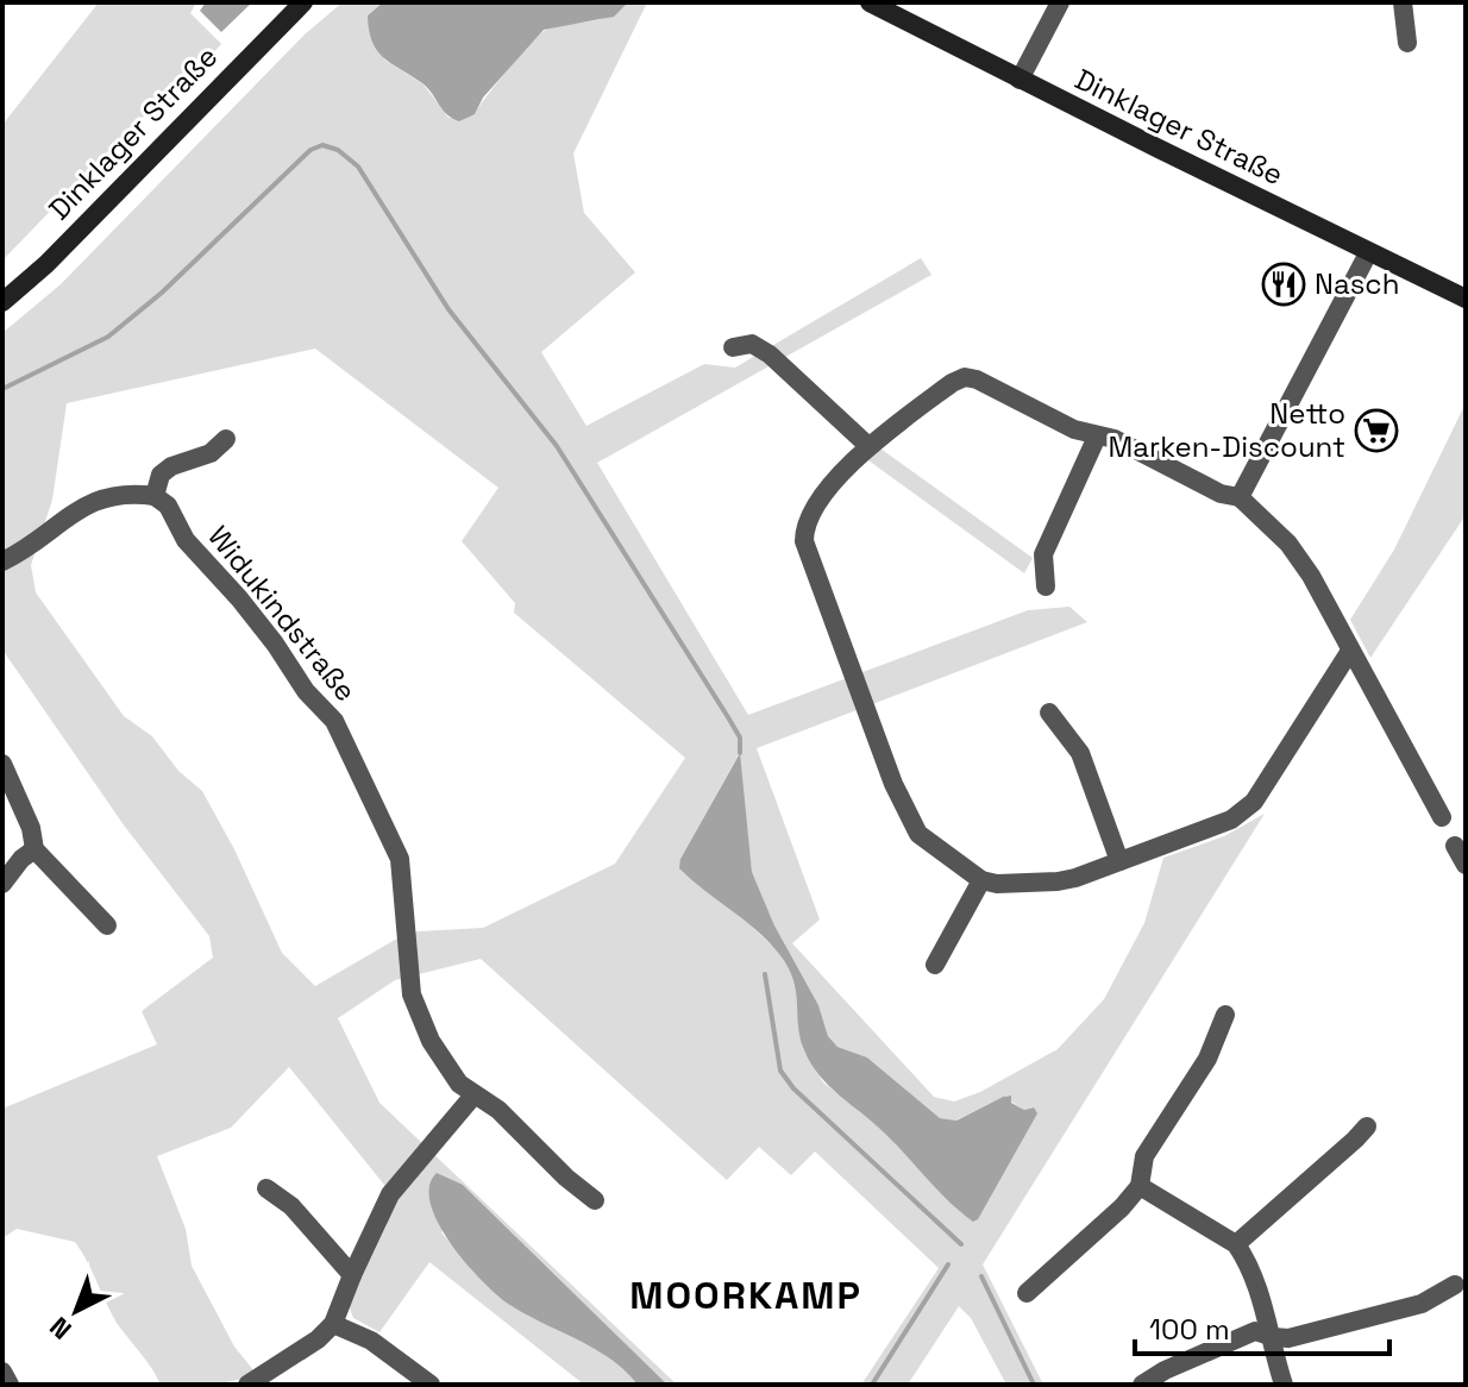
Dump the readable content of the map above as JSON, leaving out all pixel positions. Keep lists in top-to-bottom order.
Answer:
{
  "streets": {
    "main road": ["Dinklager Straße"],
    "street": ["Widukindstraße"]
  },
  "districts": ["MOORKAMP"],
  "places": {
    "restaurant": ["Nasch"],
    "supermarket": ["Netto Marken-Discount"]
  },
  "scale_bar": "100 m",
  "north": "bottom left"
}
